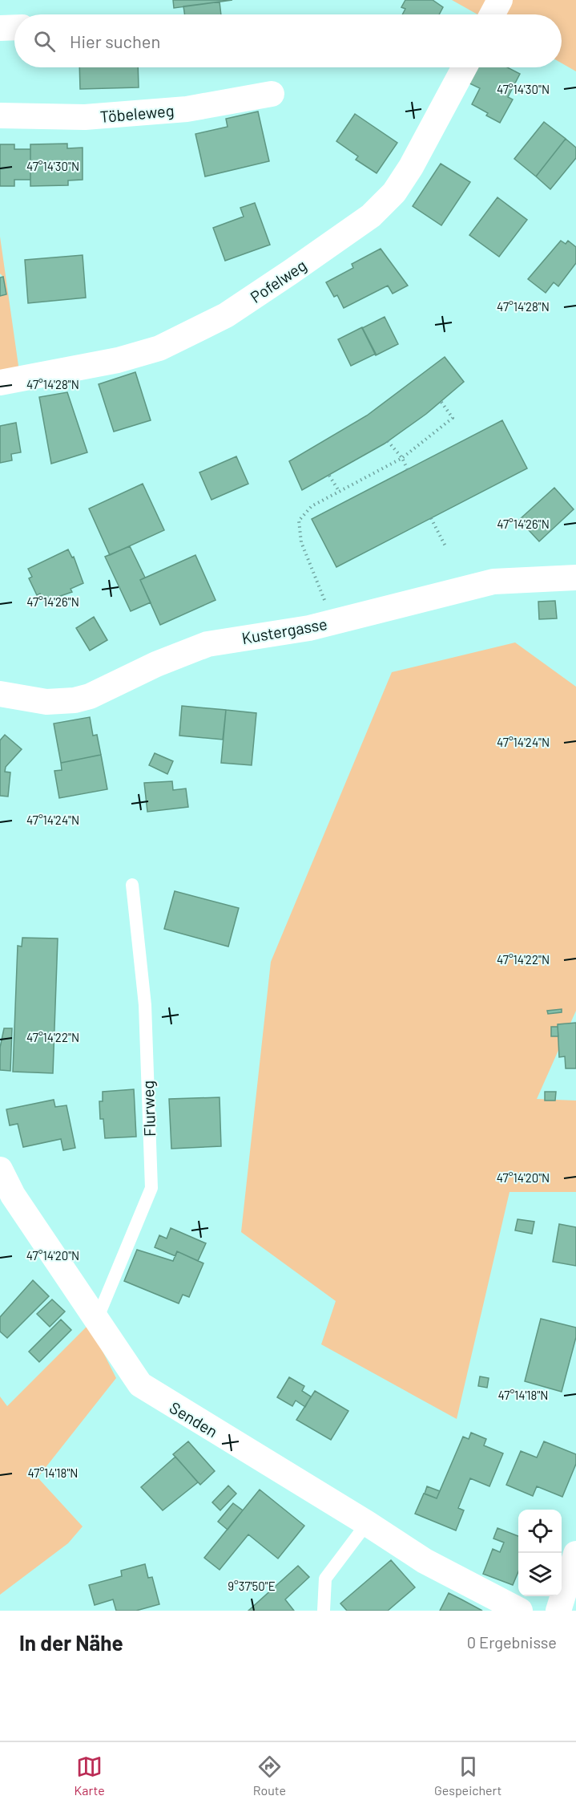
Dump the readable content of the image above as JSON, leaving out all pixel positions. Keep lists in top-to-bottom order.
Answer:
{
  "streets": {
    "street": [
      "Töbeleweg",
      "Pofelweg",
      "Kustergasse",
      "Senden"
    ],
    "lane": ["Flurweg"]
  },
  "crossings": [
    ["Flurweg", "Senden"]
  ],
  "page": {
    "search": "Hier suchen",
    "heading": ["In der Nähe", "0 Ergebnisse"],
    "nav": ["Karte", "Route", "Gespeichert"]
  },
  "coordinates": [
    "47°14'30\"N",
    "47°14'28\"N",
    "47°14'26\"N",
    "47°14'24\"N",
    "47°14'22\"N",
    "47°14'20\"N",
    "47°14'18\"N",
    "9°37'50\"E"
  ]
}
